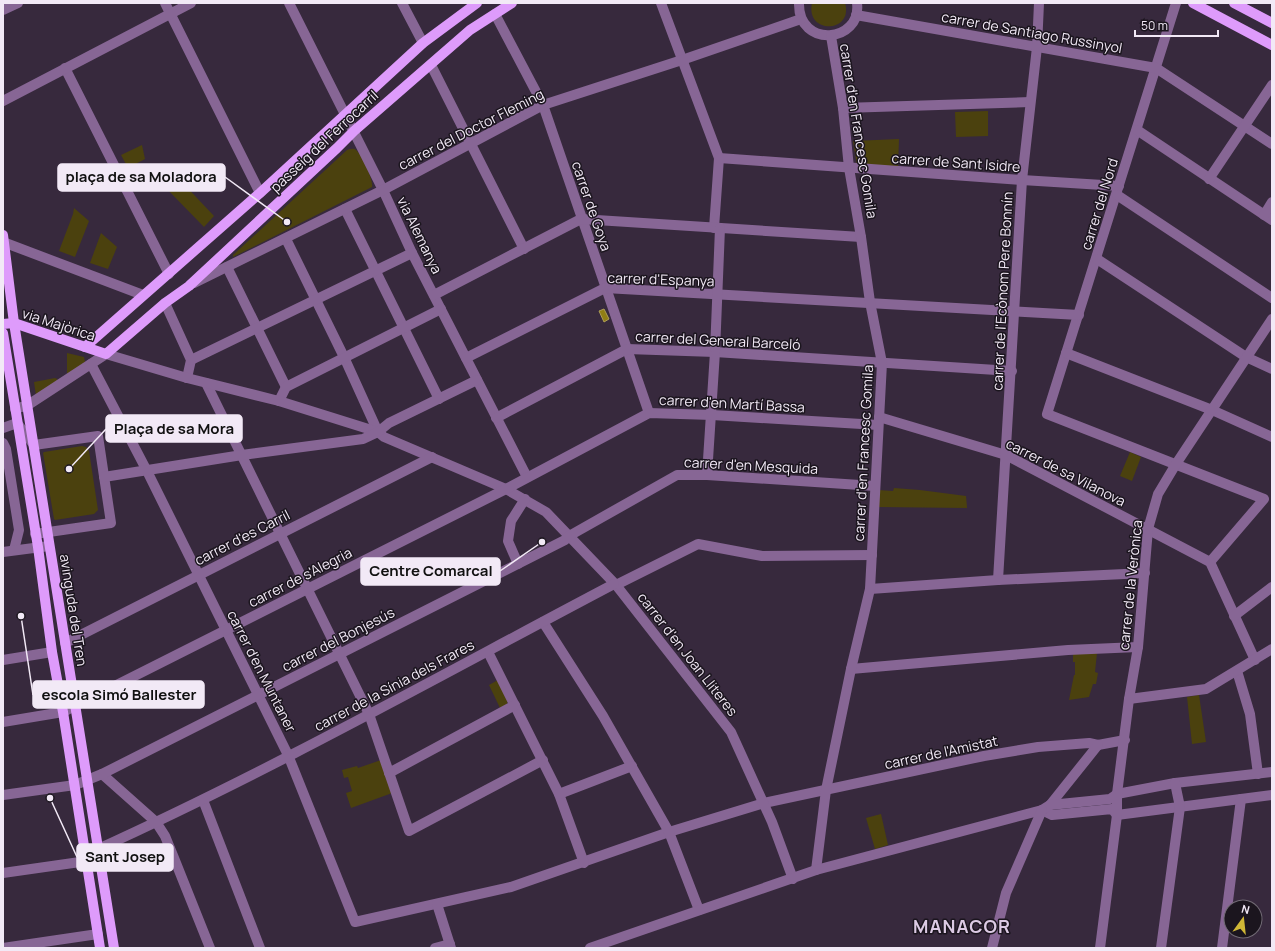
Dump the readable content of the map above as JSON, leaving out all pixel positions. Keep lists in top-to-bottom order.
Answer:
{
  "streets": {
    "main road": ["passeig del Ferrocarril", "via Majòrica", "avinguda del Tren"],
    "street": [
      "carrer de Santiago Russinyol",
      "carrer del Doctor Fleming",
      "carrer d'en Francesc Gomila",
      "carrer de Sant Isidre",
      "carrer del Nord",
      "carrer de Goya",
      "via Alemanya",
      "carrer d'Espanya",
      "carrer de l'Ecònom Pere Bonnín",
      "carrer del General Barceló",
      "carrer d'en Martí Bassa",
      "carrer d'en Mesquida",
      "carrer de sa Vilanova",
      "carrer d'es Carril",
      "carrer de s'Alegria",
      "carrer de la Verònica",
      "carrer del Bonjesús",
      "carrer d'en Joan Lliteres",
      "carrer d'en Muntaner",
      "carrer de la Sínia dels Frares",
      "carrer de l'Amistat"
    ]
  },
  "crossings": [
    ["carrer de Santiago Russinyol", "carrer del Nord"],
    ["carrer de Santiago Russinyol", "carrer de l'Ecònom Pere Bonnín"],
    ["carrer del Doctor Fleming", "passeig del Ferrocarril"],
    ["carrer del Doctor Fleming", "carrer de Goya"],
    ["carrer del Doctor Fleming", "via Alemanya"],
    ["carrer d'en Francesc Gomila", "carrer de Sant Isidre"],
    ["carrer d'en Francesc Gomila", "carrer d'Espanya"],
    ["carrer d'en Francesc Gomila", "carrer del General Barceló"],
    ["carrer d'en Francesc Gomila", "carrer d'en Martí Bassa"],
    ["carrer d'en Francesc Gomila", "carrer d'en Mesquida"],
    ["carrer d'en Francesc Gomila", "carrer de sa Vilanova"],
    ["carrer d'en Francesc Gomila", "carrer de la Sínia dels Frares"],
    ["carrer d'en Francesc Gomila", "carrer de l'Amistat"],
    ["passeig del Ferrocarril", "carrer de Goya"],
    ["passeig del Ferrocarril", "via Alemanya"],
    ["passeig del Ferrocarril", "via Majòrica"],
    ["passeig del Ferrocarril", "carrer d'en Joan Lliteres"],
    ["carrer de Sant Isidre", "carrer del Nord"],
    ["carrer de Sant Isidre", "carrer de l'Ecònom Pere Bonnín"],
    ["carrer del Nord", "carrer d'Espanya"],
    ["carrer del Nord", "carrer de la Verònica"],
    ["carrer de Goya", "carrer d'Espanya"],
    ["carrer de Goya", "carrer del General Barceló"],
    ["carrer de Goya", "carrer d'en Martí Bassa"],
    ["via Alemanya", "carrer d'Espanya"],
    ["via Alemanya", "carrer del General Barceló"],
    ["via Alemanya", "carrer d'en Martí Bassa"],
    ["via Alemanya", "carrer de s'Alegria"],
    ["carrer d'Espanya", "carrer de l'Ecònom Pere Bonnín"],
    ["carrer de l'Ecònom Pere Bonnín", "carrer del General Barceló"],
    ["carrer de l'Ecònom Pere Bonnín", "carrer de sa Vilanova"],
    ["via Majòrica", "avinguda del Tren"],
    ["via Majòrica", "carrer d'en Joan Lliteres"],
    ["carrer d'en Martí Bassa", "carrer de sa Vilanova"],
    ["carrer d'en Martí Bassa", "carrer de s'Alegria"],
    ["carrer d'en Mesquida", "carrer del Bonjesús"],
    ["carrer d'en Mesquida", "carrer d'en Joan Lliteres"],
    ["carrer de sa Vilanova", "carrer de la Verònica"],
    ["carrer d'es Carril", "avinguda del Tren"],
    ["carrer d'es Carril", "carrer d'en Joan Lliteres"],
    ["carrer d'es Carril", "carrer d'en Muntaner"],
    ["carrer de s'Alegria", "avinguda del Tren"],
    ["carrer de s'Alegria", "carrer d'en Joan Lliteres"],
    ["carrer de s'Alegria", "carrer d'en Muntaner"],
    ["carrer de la Verònica", "carrer de l'Amistat"],
    ["avinguda del Tren", "carrer del Bonjesús"],
    ["avinguda del Tren", "carrer de la Sínia dels Frares"],
    ["carrer del Bonjesús", "carrer d'en Joan Lliteres"],
    ["carrer del Bonjesús", "carrer d'en Muntaner"],
    ["carrer d'en Joan Lliteres", "carrer de la Sínia dels Frares"],
    ["carrer d'en Joan Lliteres", "carrer de l'Amistat"],
    ["carrer d'en Muntaner", "carrer de la Sínia dels Frares"],
    ["carrer d'en Muntaner", "carrer de l'Amistat"]
  ],
  "districts": ["MANACOR"],
  "places": [
    "plaça de sa Moladora",
    "Plaça de sa Mora",
    "Centre Comarcal",
    "escola Simó Ballester",
    "Sant Josep"
  ],
  "scale_bar": "50 m",
  "north": "top"
}
